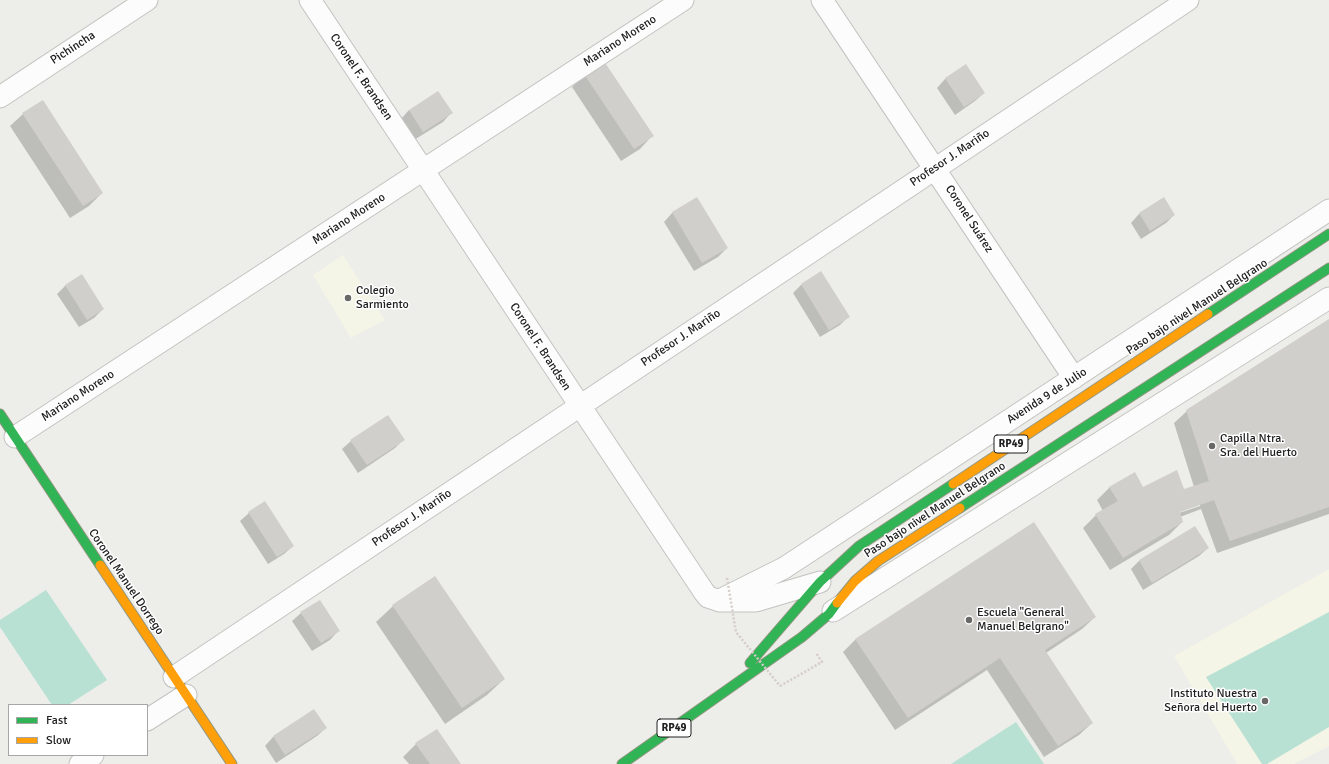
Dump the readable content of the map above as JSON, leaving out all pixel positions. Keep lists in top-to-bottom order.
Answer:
{
  "streets": {
    "main road": ["Paso bajo nivel Manuel Belgrano", "RP49", "Coronel Manuel Dorrego"],
    "street": [
      "Mariano Moreno",
      "Pichincha",
      "Coronel F. Brandsen",
      "Profesor J. Mariño",
      "Coronel Suárez",
      "Avenida 9 de Julio"
    ]
  },
  "crossings": [
    ["Mariano Moreno", "Coronel F. Brandsen"],
    ["Mariano Moreno", "Coronel Manuel Dorrego"],
    ["Coronel F. Brandsen", "Profesor J. Mariño"],
    ["Coronel F. Brandsen", "Avenida 9 de Julio"],
    ["Profesor J. Mariño", "Coronel Suárez"],
    ["Profesor J. Mariño", "Coronel Manuel Dorrego"],
    ["Coronel Suárez", "Avenida 9 de Julio"],
    ["Paso bajo nivel Manuel Belgrano", "RP49"]
  ],
  "places": [
    "Colegio Sarmiento",
    "Capilla Ntra. Sra. del Huerto",
    "Escuela \"General Manuel Belgrano\"",
    "Instituto Nuestra Señora del Huerto"
  ],
  "legend": ["Fast", "Slow"]
}
